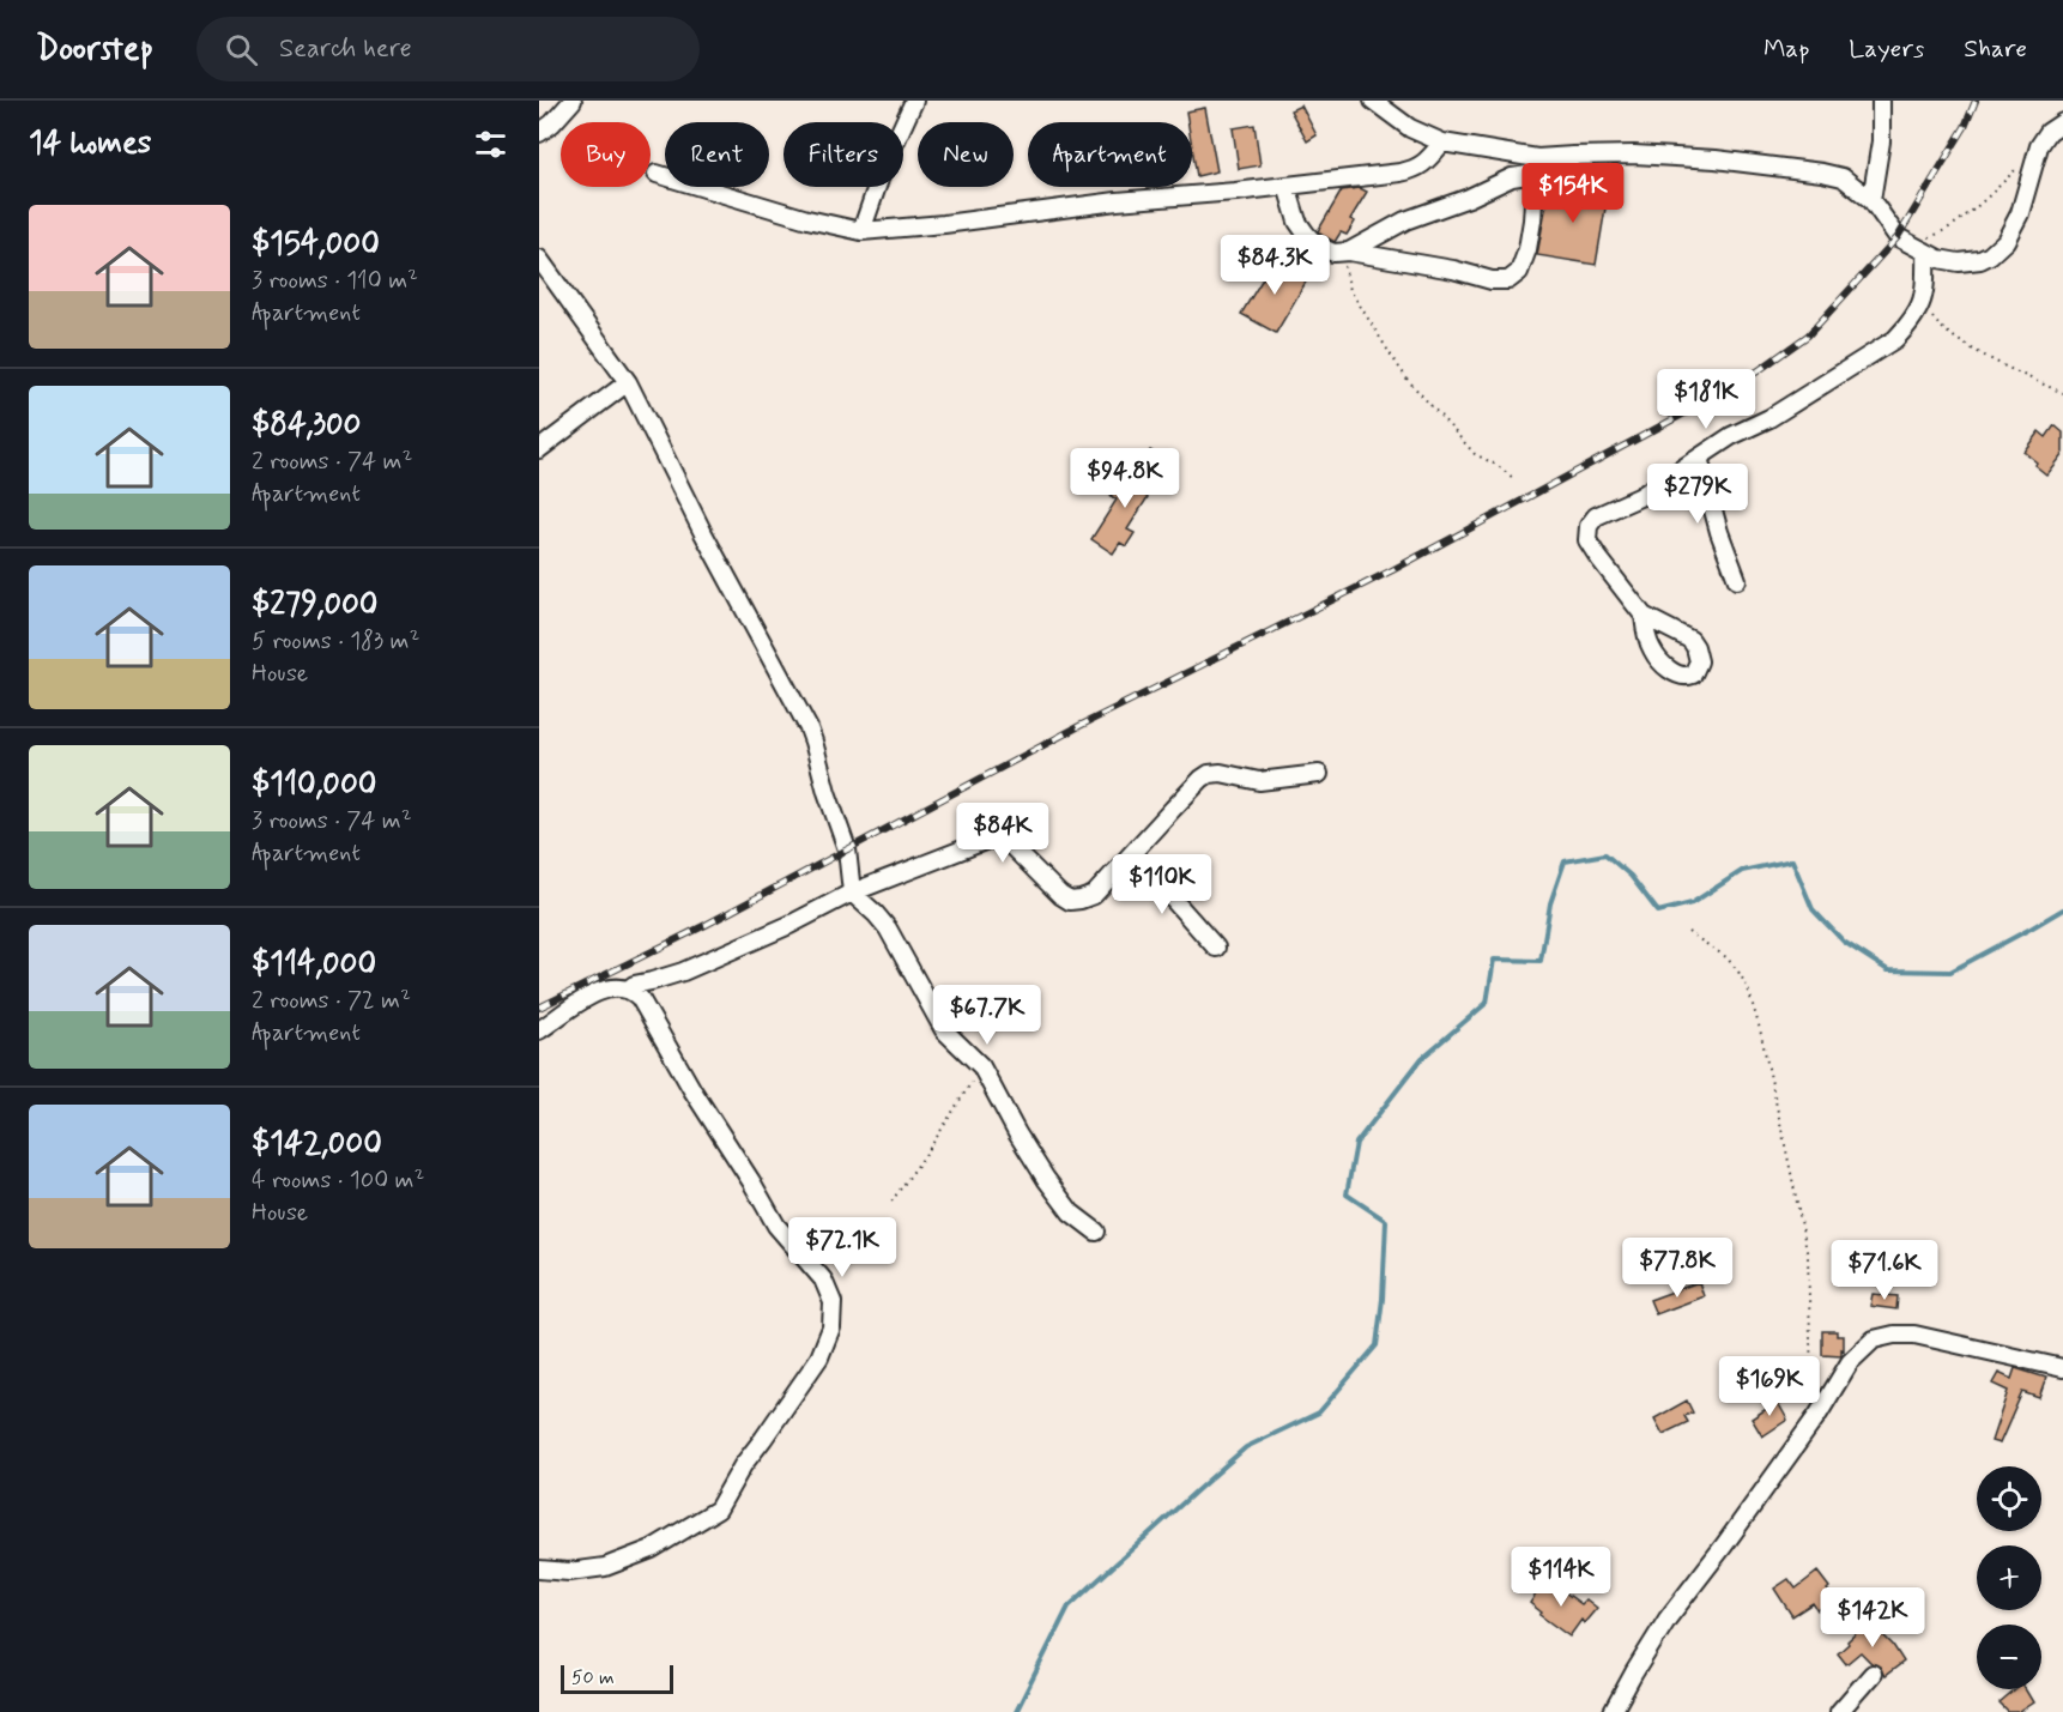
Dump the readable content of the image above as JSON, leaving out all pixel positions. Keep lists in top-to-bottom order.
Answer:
{
  "scale_bar": "50 m",
  "page": {
    "header": "Doorstep",
    "search": "Search here",
    "nav": ["Map", "Layers", "Share"],
    "heading": "14 homes",
    "chip": [
      "Buy",
      "Rent",
      "Filters",
      "New",
      "Apartment"
    ],
    "price": [
      "$154K",
      "$84.3K",
      "$181K",
      "$94.8K",
      "$279K",
      "$84K",
      "$110K",
      "$67.7K",
      "$72.1K",
      "$77.8K",
      "$71.6K",
      "$169K",
      "$114K",
      "$142K"
    ],
    "list": [
      {
        "name": "$154,000",
        "note": "3 rooms · 110 m² · Apartment"
      },
      {
        "name": "$84,300",
        "note": "2 rooms · 74 m² · Apartment"
      },
      {
        "name": "$279,000",
        "note": "5 rooms · 183 m² · House"
      },
      {
        "name": "$110,000",
        "note": "3 rooms · 74 m² · Apartment"
      },
      {
        "name": "$114,000",
        "note": "2 rooms · 72 m² · Apartment"
      },
      {
        "name": "$142,000",
        "note": "4 rooms · 100 m² · House"
      }
    ],
    "map_buttons": ["+", "−"],
    "scale": "50 m"
  }
}
